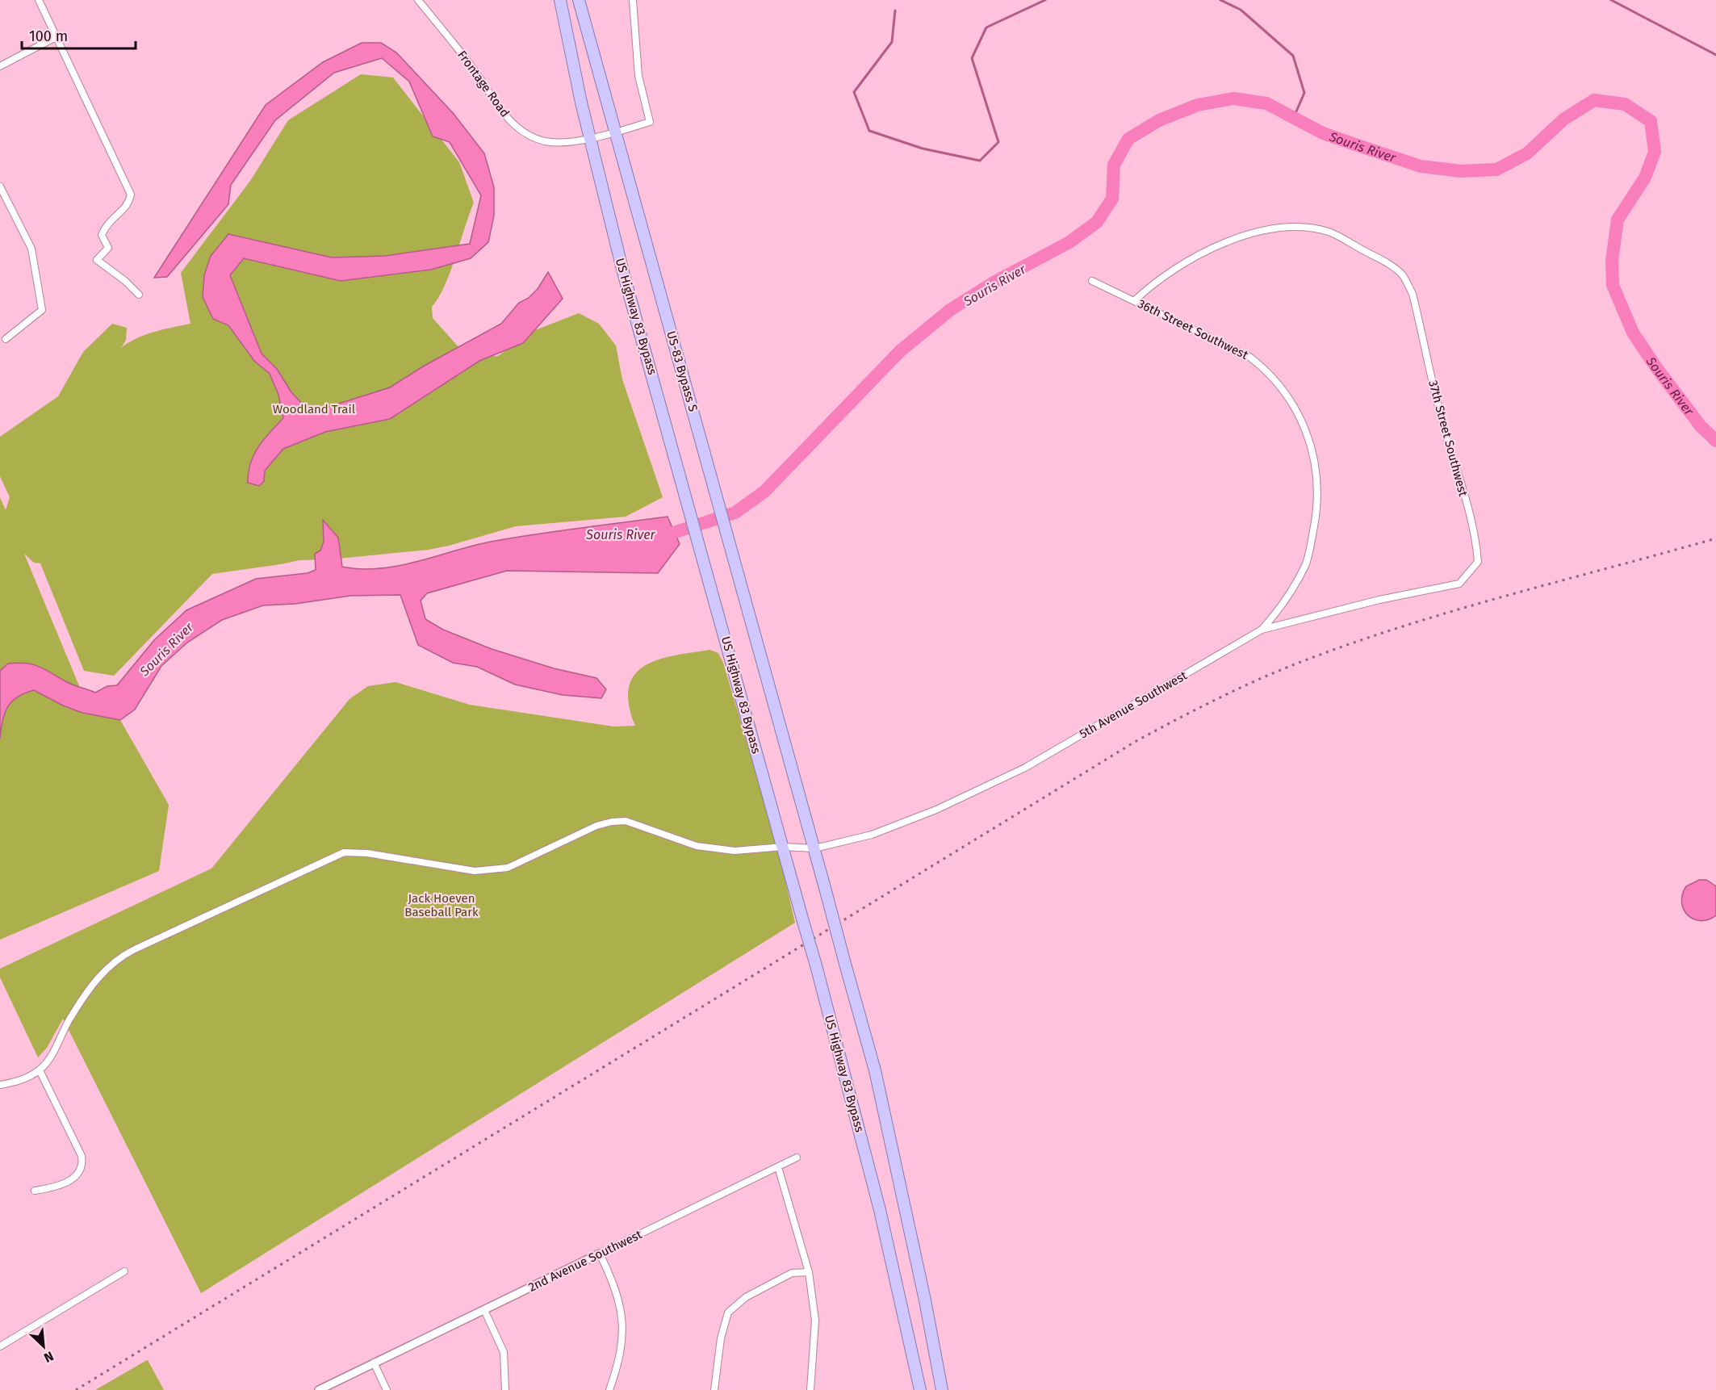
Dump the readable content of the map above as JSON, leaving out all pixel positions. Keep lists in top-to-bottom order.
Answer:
{
  "streets": {
    "highway": ["US Highway 83 Bypass", "US-83 Bypass S"],
    "street": [
      "Frontage Road",
      "36th Street Southwest",
      "37th Street Southwest",
      "5th Avenue Southwest",
      "2nd Avenue Southwest"
    ]
  },
  "crossings": [
    ["Frontage Road", "US Highway 83 Bypass"],
    ["Frontage Road", "US-83 Bypass S"],
    ["US Highway 83 Bypass", "5th Avenue Southwest"],
    ["36th Street Southwest", "37th Street Southwest"],
    ["36th Street Southwest", "5th Avenue Southwest"],
    ["US-83 Bypass S", "5th Avenue Southwest"],
    ["37th Street Southwest", "5th Avenue Southwest"]
  ],
  "water": ["Souris River"],
  "parks": ["Woodland Trail", "Jack Hoeven Baseball Park"],
  "scale_bar": "100 m",
  "north": "bottom right"
}
